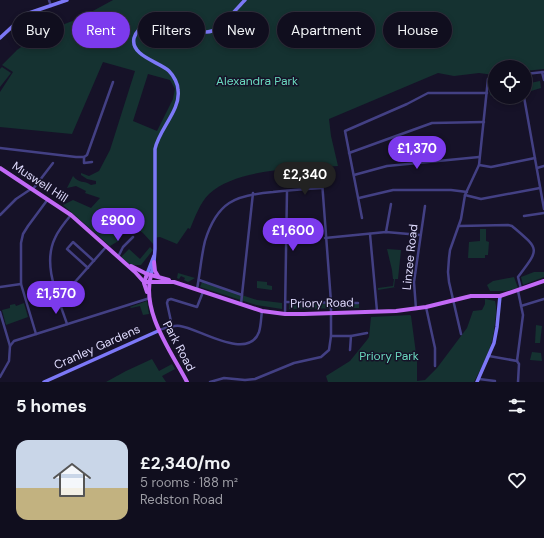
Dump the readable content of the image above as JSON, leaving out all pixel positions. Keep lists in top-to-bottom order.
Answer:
{
  "streets": {
    "main road": ["Muswell Hill", "Priory Road", "Park Road"],
    "street": ["Linzee Road", "Cranley Gardens"]
  },
  "crossings": [
    ["Muswell Hill", "Priory Road"],
    ["Muswell Hill", "Park Road"],
    ["Linzee Road", "Priory Road"],
    ["Priory Road", "Park Road"],
    ["Park Road", "Cranley Gardens"]
  ],
  "parks": ["Alexandra Park", "Priory Park"],
  "page": {
    "chip": [
      "Buy",
      "Rent",
      "Filters",
      "New",
      "Apartment",
      "House"
    ],
    "price": [
      "£1,370",
      "£2,340",
      "£900",
      "£1,600",
      "£1,570"
    ],
    "heading": "5 homes",
    "list": [
      {
        "name": "£2,340/mo",
        "note": "5 rooms · 188 m² · Redston Road"
      }
    ]
  }
}
